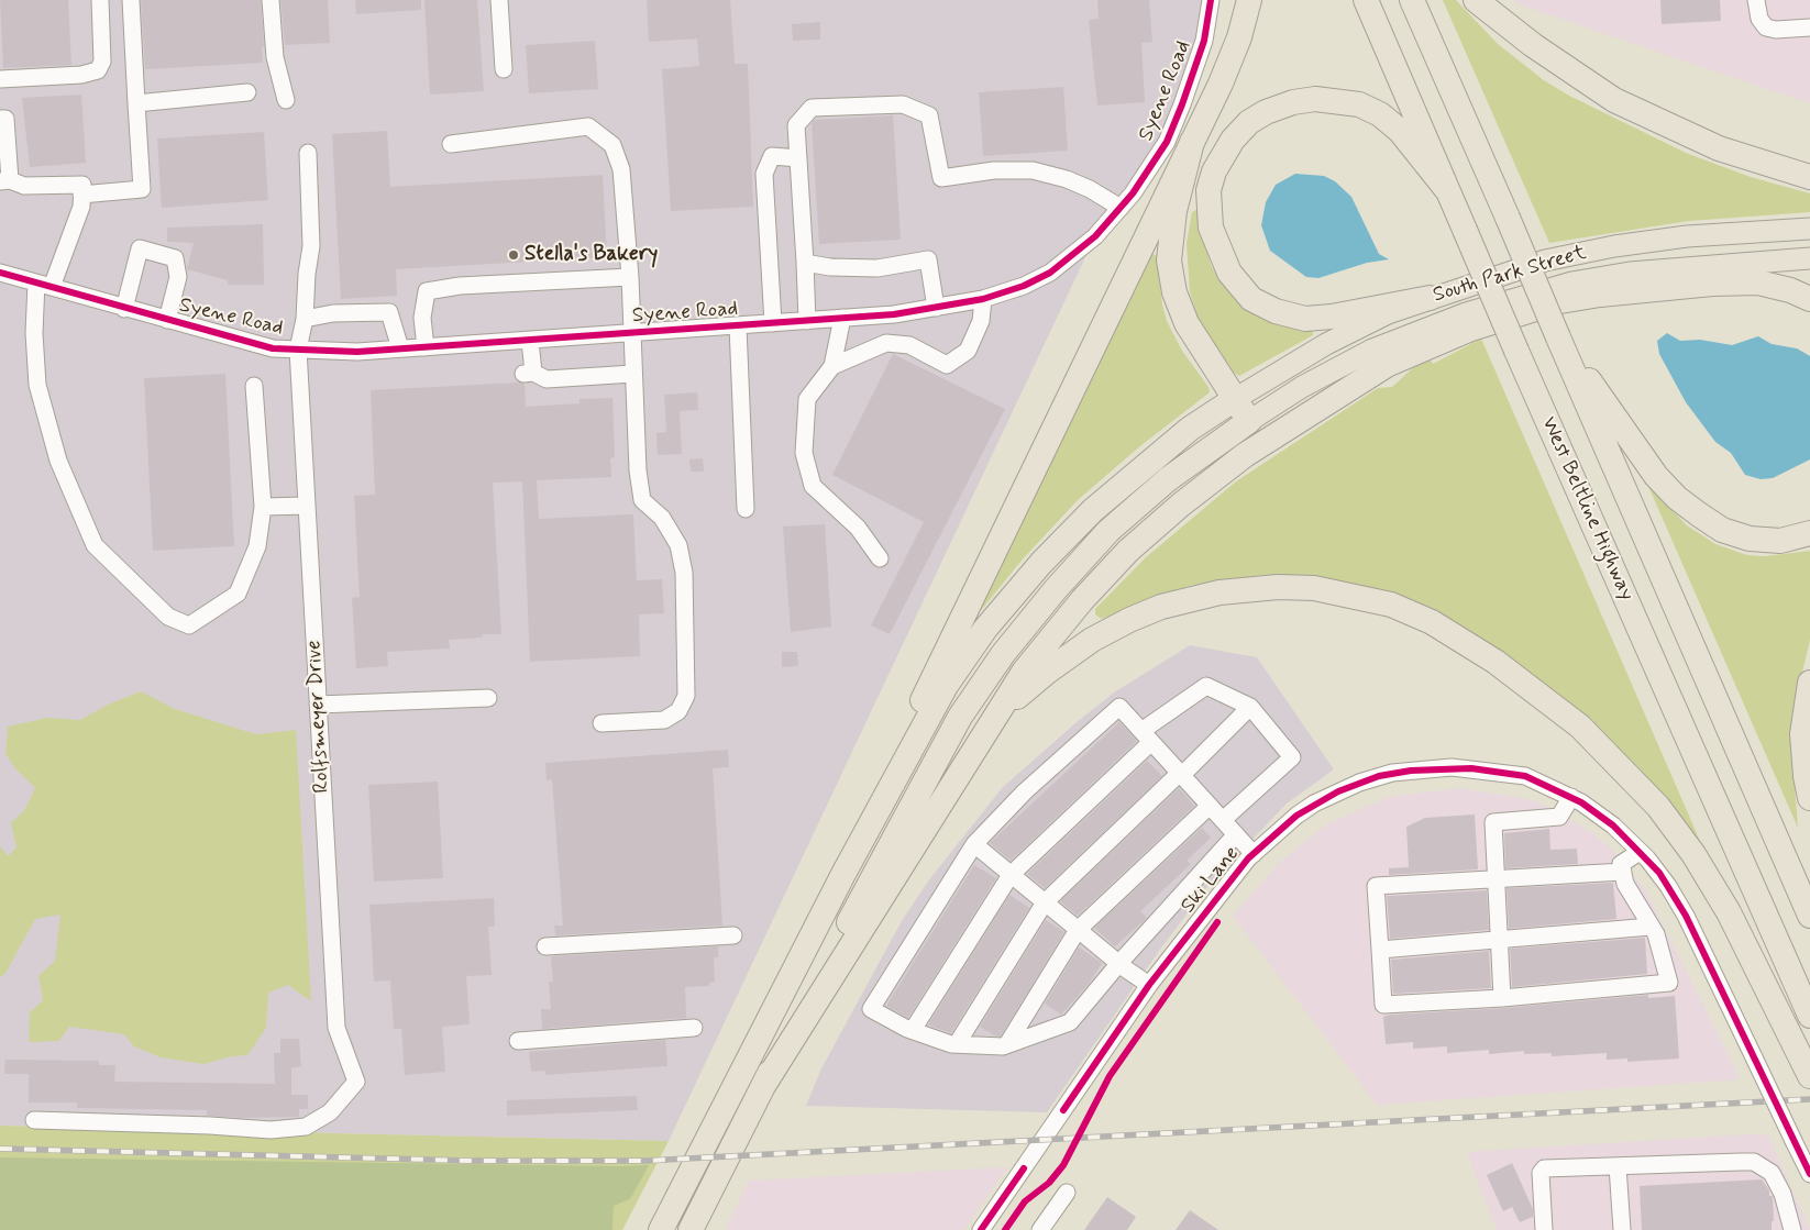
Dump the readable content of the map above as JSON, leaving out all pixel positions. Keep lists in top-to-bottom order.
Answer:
{
  "streets": {
    "highway": ["West Beltline Highway"],
    "main road": ["South Park Street"],
    "street": ["Syene Road", "Rolfsmeyer Drive", "Ski Lane"]
  },
  "crossings": [
    ["Syene Road", "Rolfsmeyer Drive"]
  ],
  "places": ["Stella's Bakery"]
}
